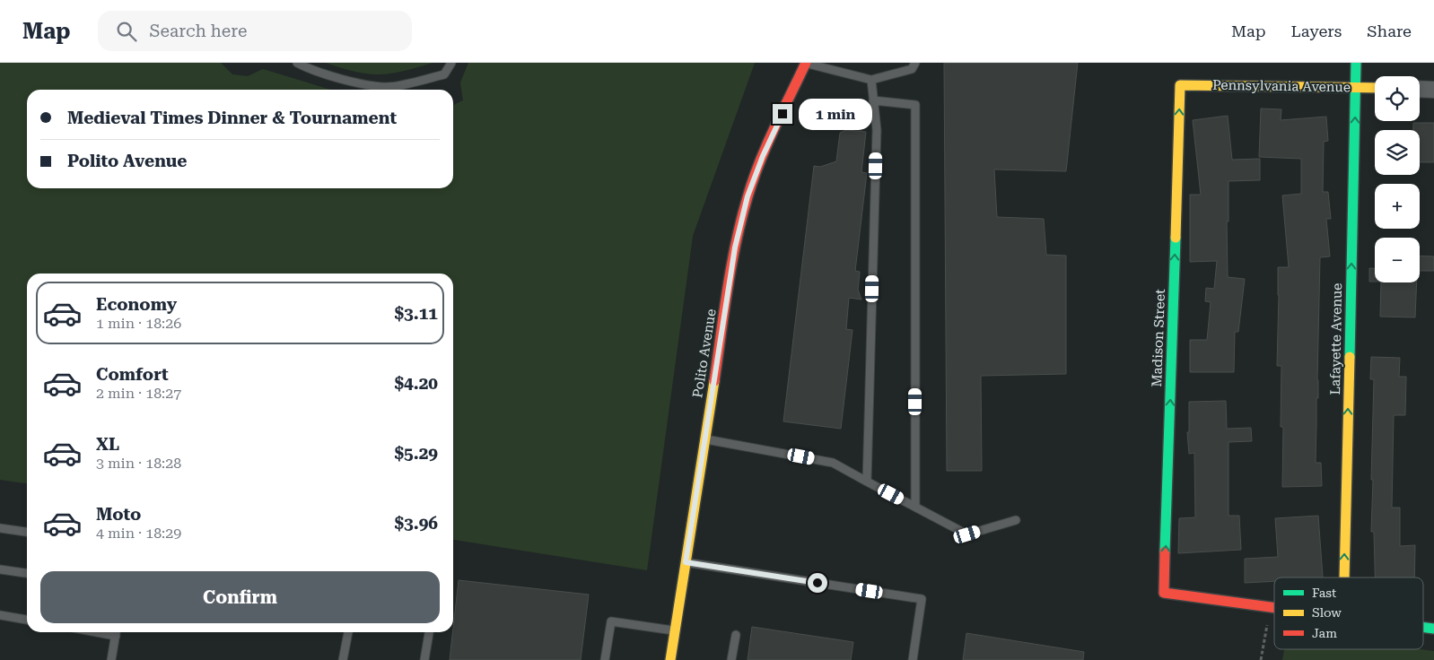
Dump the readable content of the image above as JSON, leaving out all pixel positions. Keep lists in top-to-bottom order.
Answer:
{
  "streets": {
    "street": [
      "Pennsylvania Avenue",
      "Madison Street",
      "Lafayette Avenue",
      "Polito Avenue"
    ]
  },
  "crossings": [
    ["Pennsylvania Avenue", "Madison Street"],
    ["Pennsylvania Avenue", "Lafayette Avenue"]
  ],
  "one_way": ["Madison Street", "Lafayette Avenue"],
  "legend": ["Fast", "Slow", "Jam"],
  "page": {
    "header": "Map",
    "search": "Search here",
    "nav": ["Map", "Layers", "Share"],
    "map_buttons": ["+", "−"],
    "banner": ["Medieval Times Dinner & Tournament", "Polito Avenue"],
    "bubble": "1 min",
    "list": [
      {
        "name": "Economy",
        "note": "1 min · 18:26",
        "value": "$3.11"
      },
      {
        "name": "Comfort",
        "note": "2 min · 18:27",
        "value": "$4.20"
      },
      {
        "name": "XL",
        "note": "3 min · 18:28",
        "value": "$5.29"
      },
      {
        "name": "Moto",
        "note": "4 min · 18:29",
        "value": "$3.96"
      }
    ],
    "buttons": "Confirm"
  }
}
